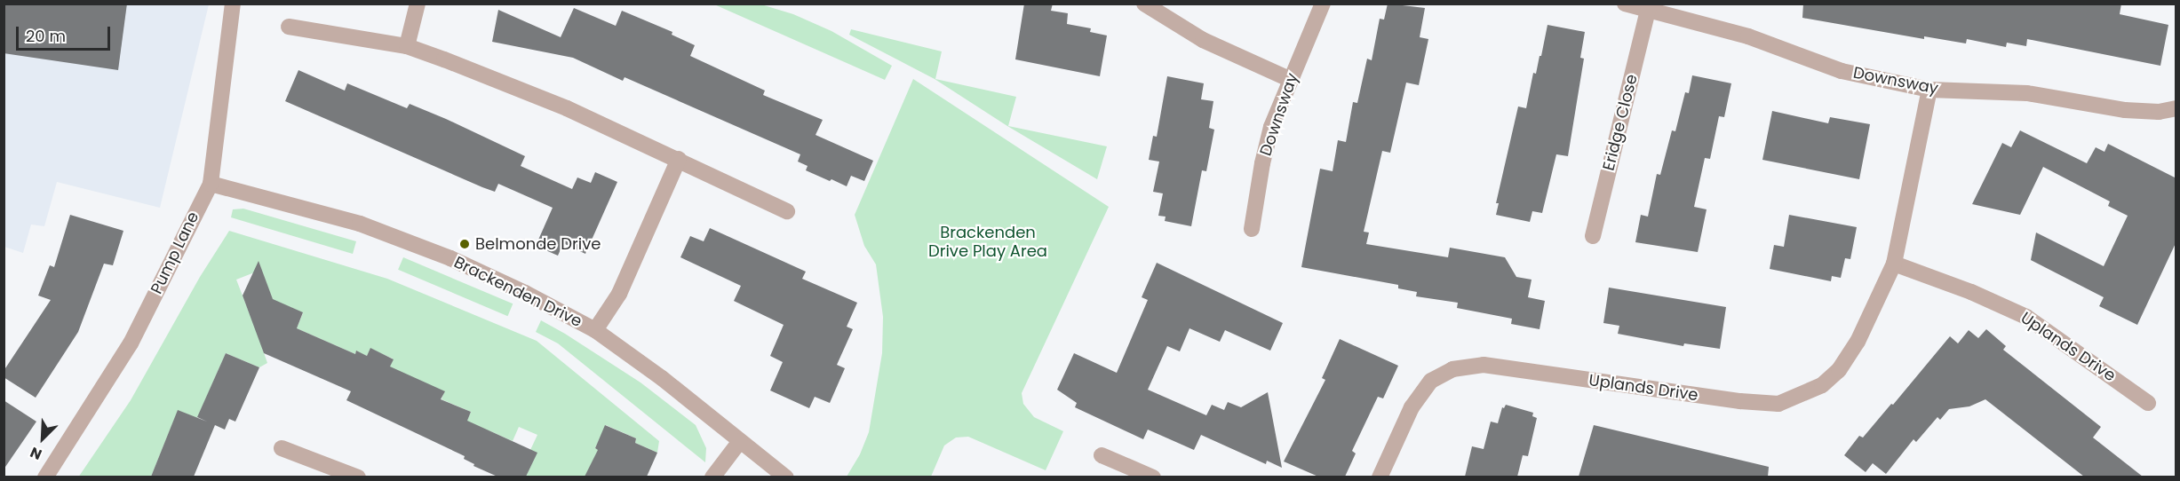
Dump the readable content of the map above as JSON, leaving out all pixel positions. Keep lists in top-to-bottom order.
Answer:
{
  "streets": {
    "street": [
      "Downsway",
      "Eridge Close",
      "Pump Lane",
      "Brackenden Drive",
      "Uplands Drive"
    ]
  },
  "crossings": [
    ["Downsway", "Eridge Close"],
    ["Downsway", "Uplands Drive"],
    ["Pump Lane", "Brackenden Drive"]
  ],
  "parks": ["Brackenden Drive Play Area"],
  "places": ["Belmonde Drive"],
  "scale_bar": "20 m",
  "north": "bottom left"
}
